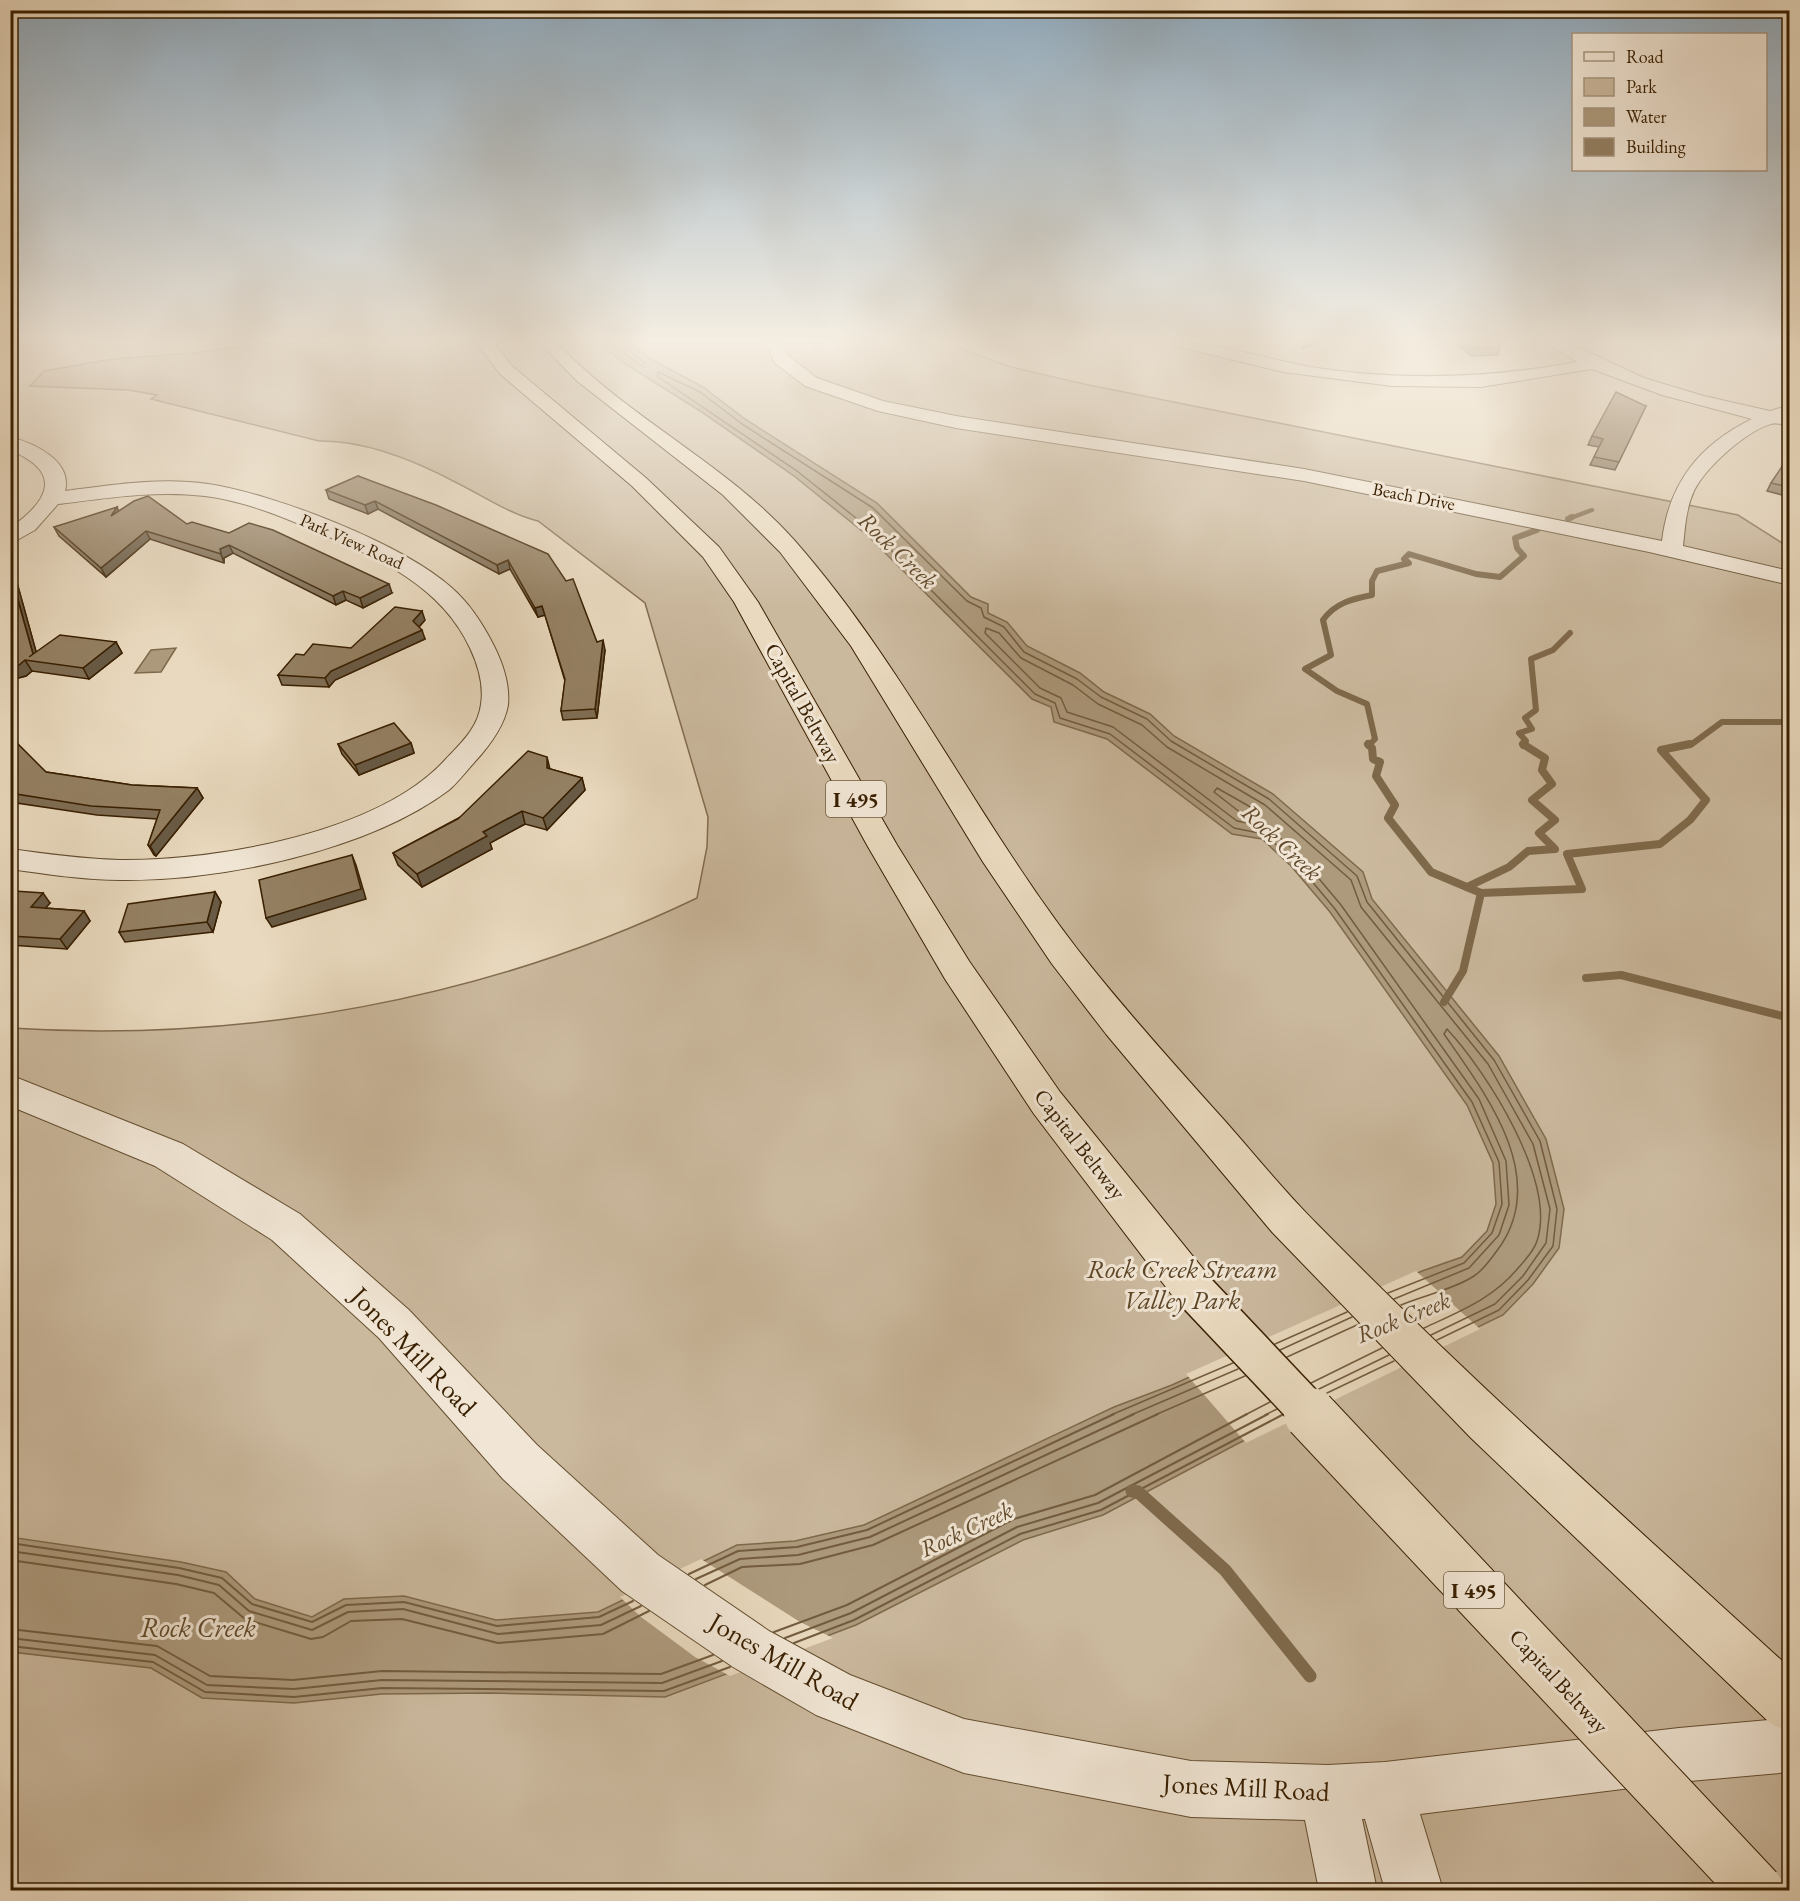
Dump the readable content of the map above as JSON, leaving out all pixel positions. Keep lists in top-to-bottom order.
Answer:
{
  "streets": {
    "highway": ["Capital Beltway", "I 495"],
    "street": ["Beach Drive", "Park View Road", "Jones Mill Road"]
  },
  "water": ["Rock Creek"],
  "parks": ["Rock Creek Stream Valley Park"],
  "legend": [
    "Road",
    "Park",
    "Water",
    "Building"
  ]
}
